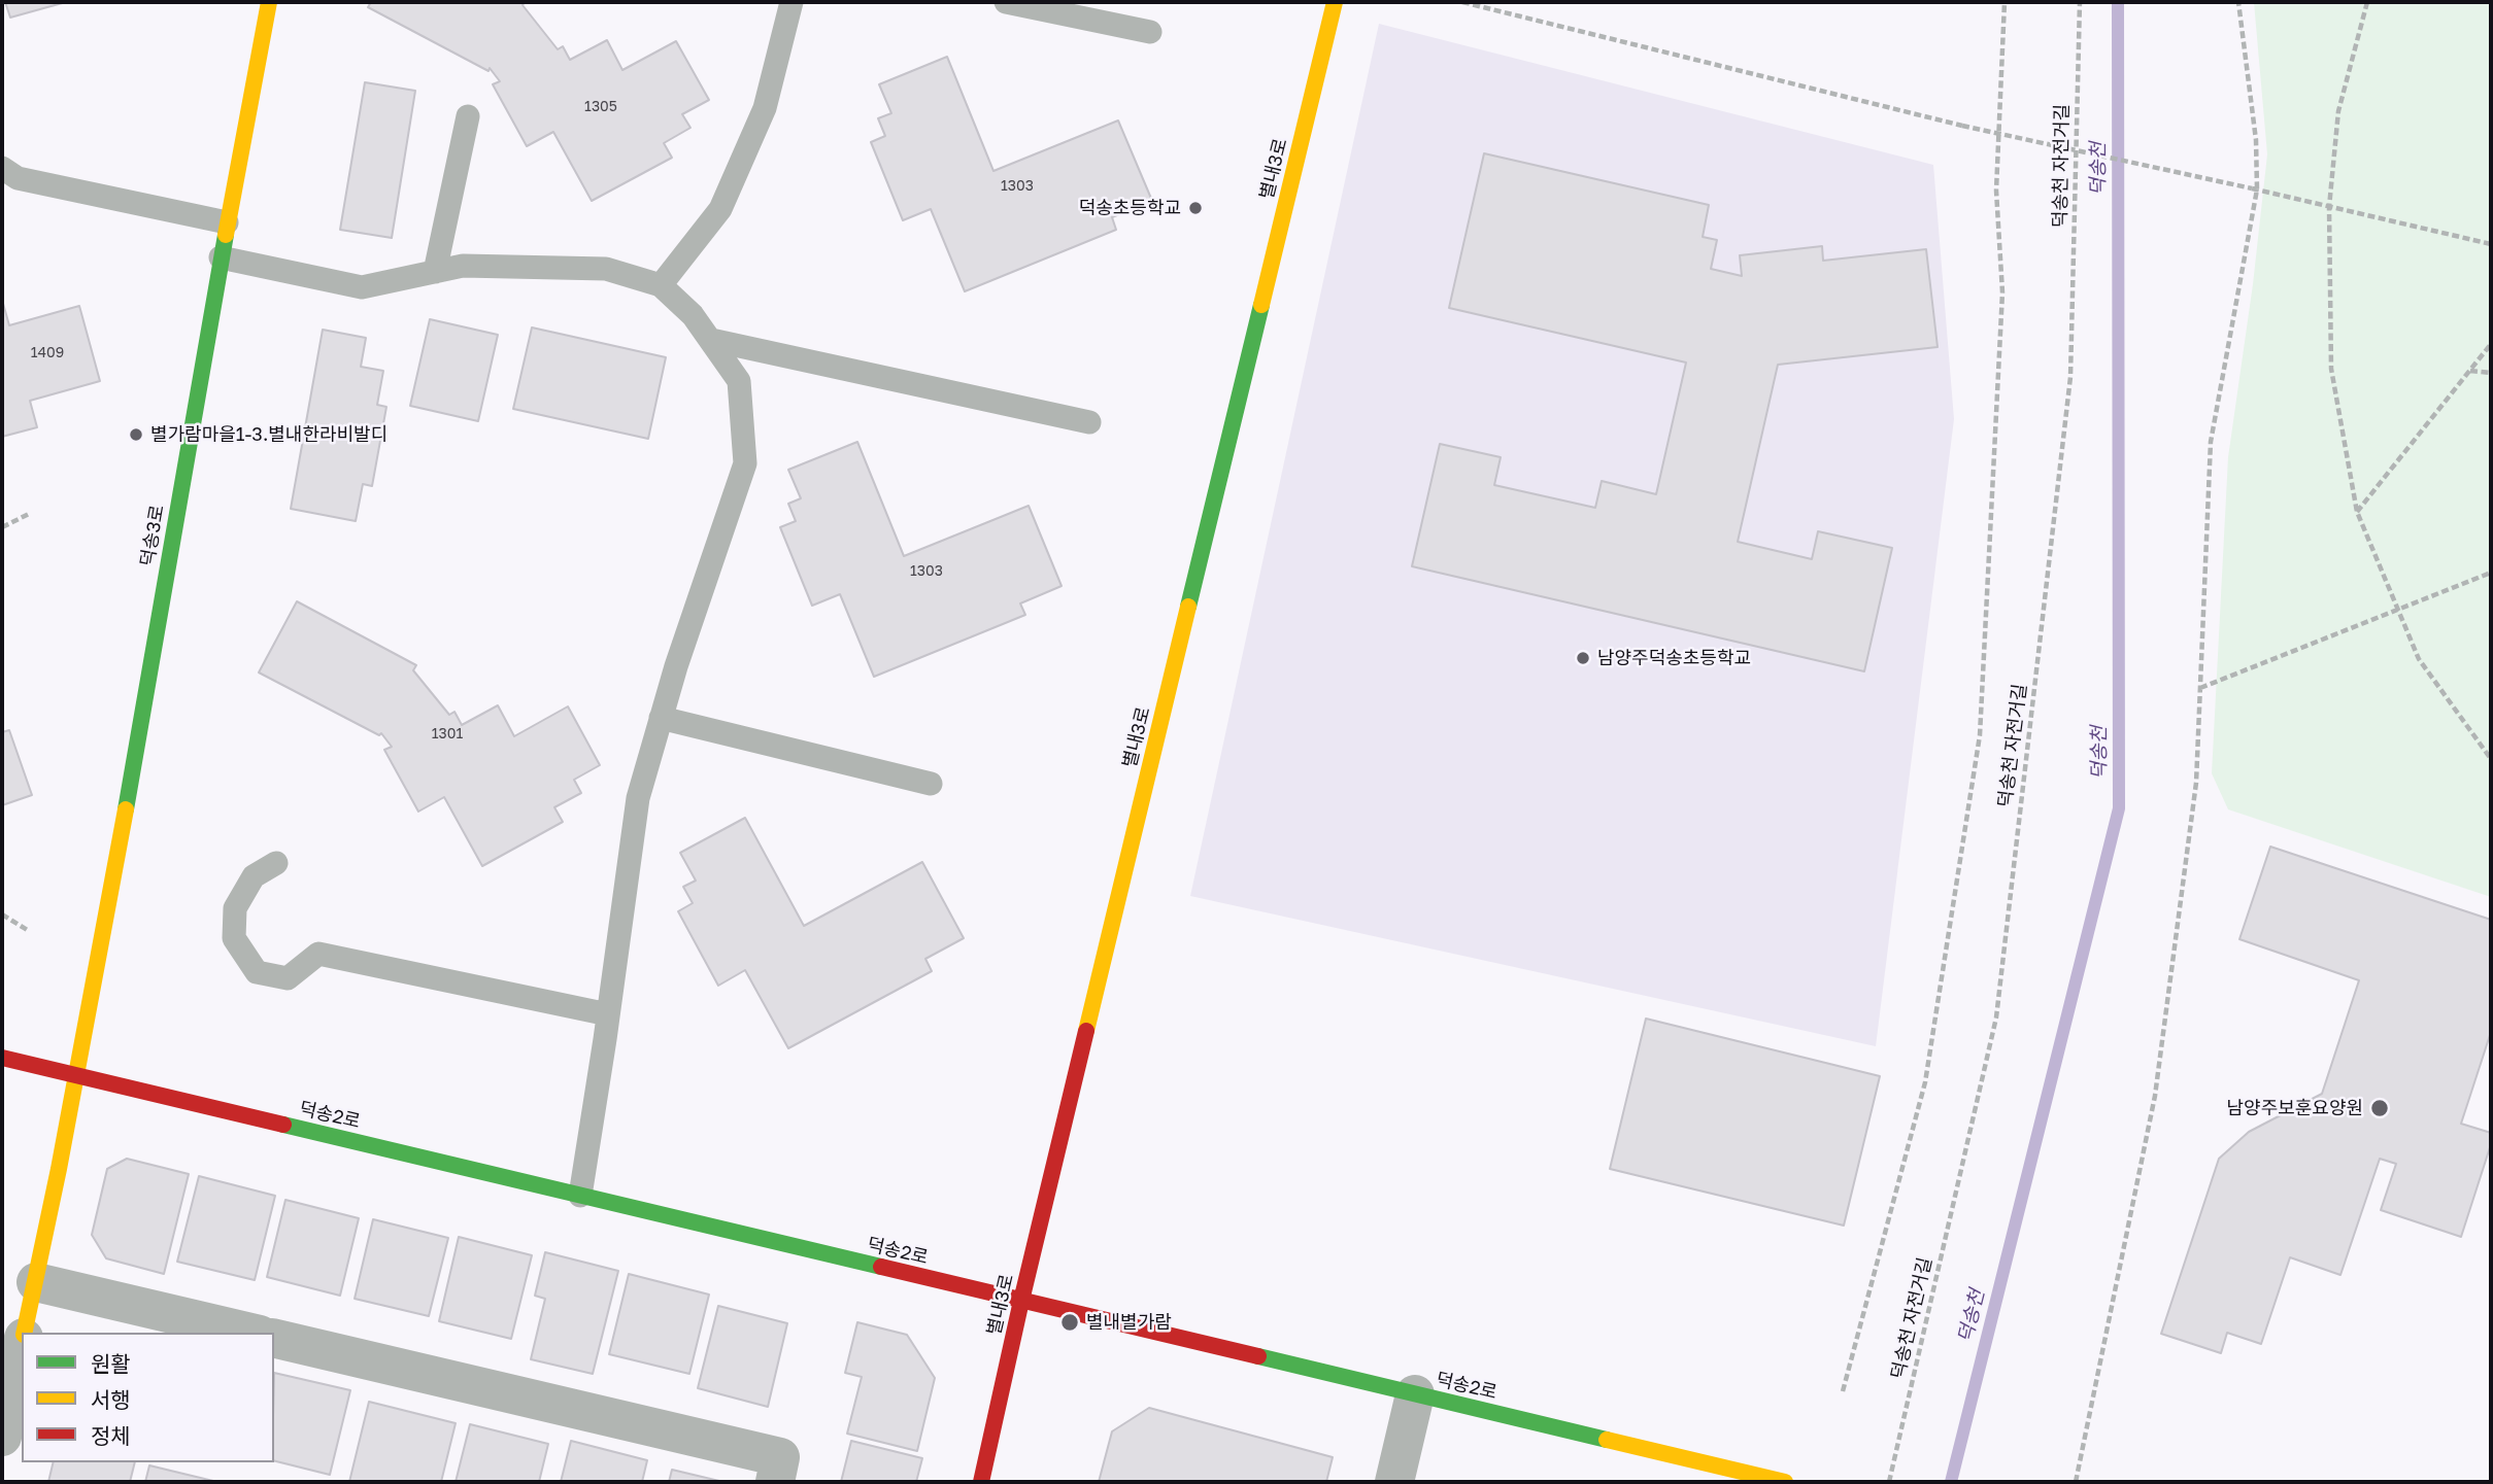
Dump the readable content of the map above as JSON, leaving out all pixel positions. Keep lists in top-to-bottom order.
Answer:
{
  "streets": {
    "street": ["별내3로", "덕송3로", "덕송2로"],
    "path": ["덕송천 자전거길"]
  },
  "crossings": [
    ["별내3로", "덕송2로"],
    ["덕송3로", "덕송2로"]
  ],
  "water": ["덕송천"],
  "places": [
    "덕송초등학교",
    "별가람마을1-3.별내한라비발디",
    "남양주덕송초등학교",
    "남양주보훈요양원",
    "별내별가람"
  ],
  "house_numbers": [
    "1305",
    "1303",
    "1409",
    "1303",
    "1301"
  ],
  "legend": ["원활", "서행", "정체"]
}
